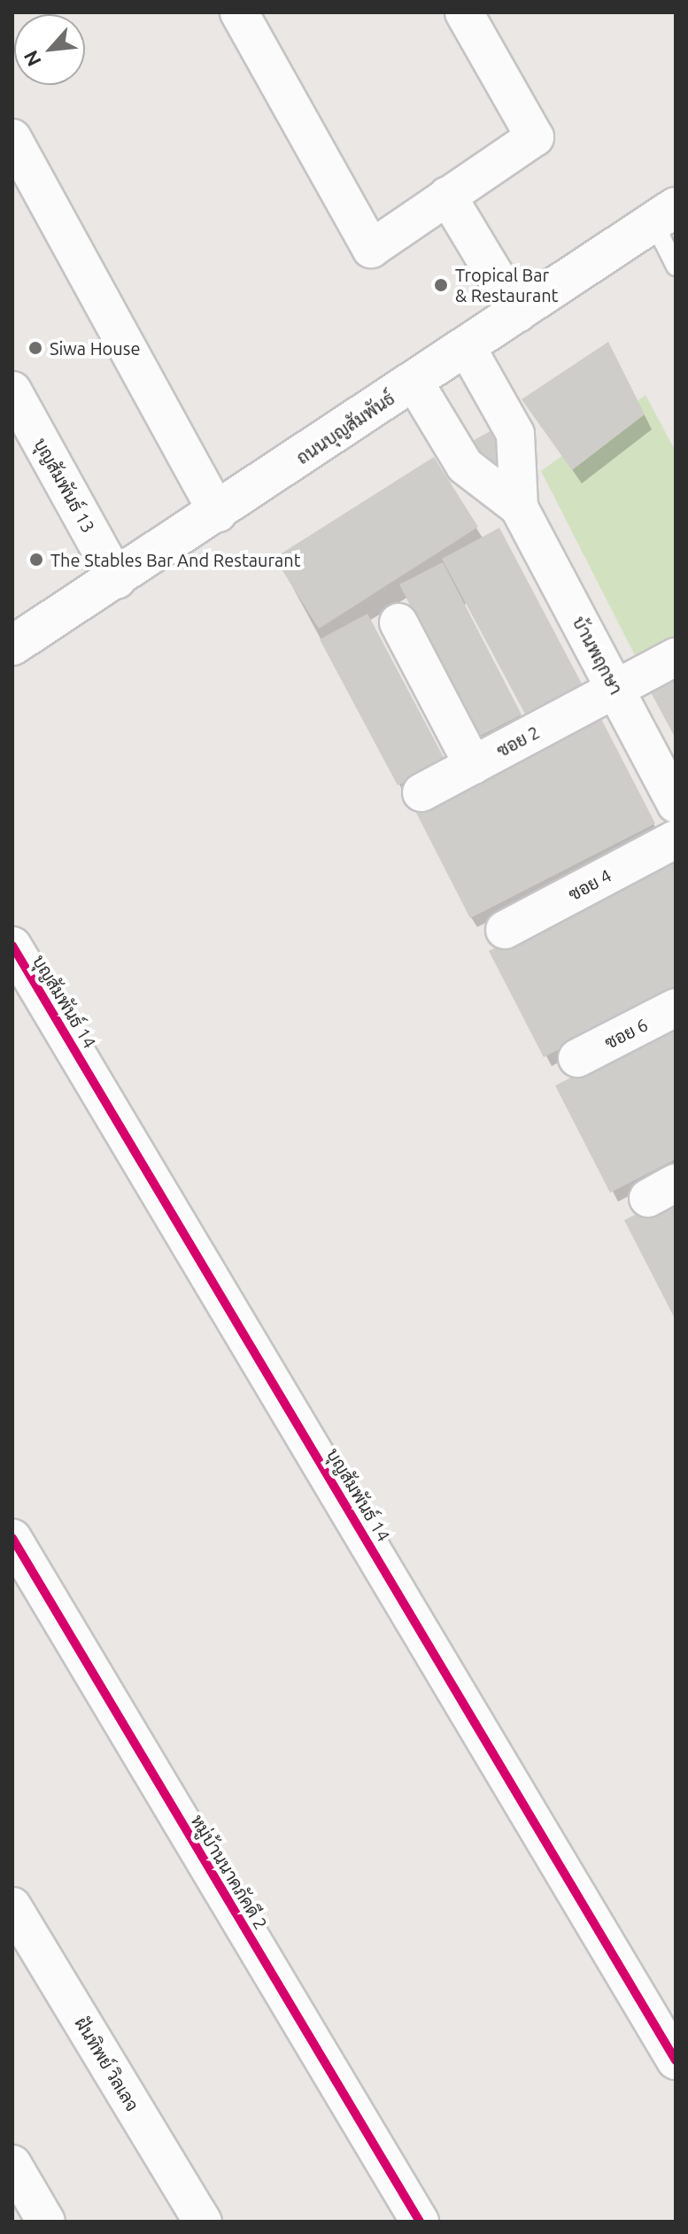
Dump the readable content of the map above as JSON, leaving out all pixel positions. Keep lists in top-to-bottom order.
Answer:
{
  "streets": {
    "street": [
      "ถนนบุญสัมพันธ์",
      "บุญสัมพันธ์ 13",
      "บ้านพฤกษา",
      "ซอย 2",
      "ซอย 4",
      "บุญสัมพันธ์ 14",
      "ซอย 6",
      "หมู่บ้านนาคภัคดี 2",
      "ฝันทิพย์ วิลเลจ"
    ]
  },
  "crossings": [
    ["ถนนบุญสัมพันธ์", "บุญสัมพันธ์ 13"],
    ["ถนนบุญสัมพันธ์", "บ้านพฤกษา"],
    ["บ้านพฤกษา", "ซอย 2"]
  ],
  "places": ["Tropical Bar & Restaurant", "Siwa House", "The Stables Bar And Restaurant"],
  "north": "bottom left"
}
